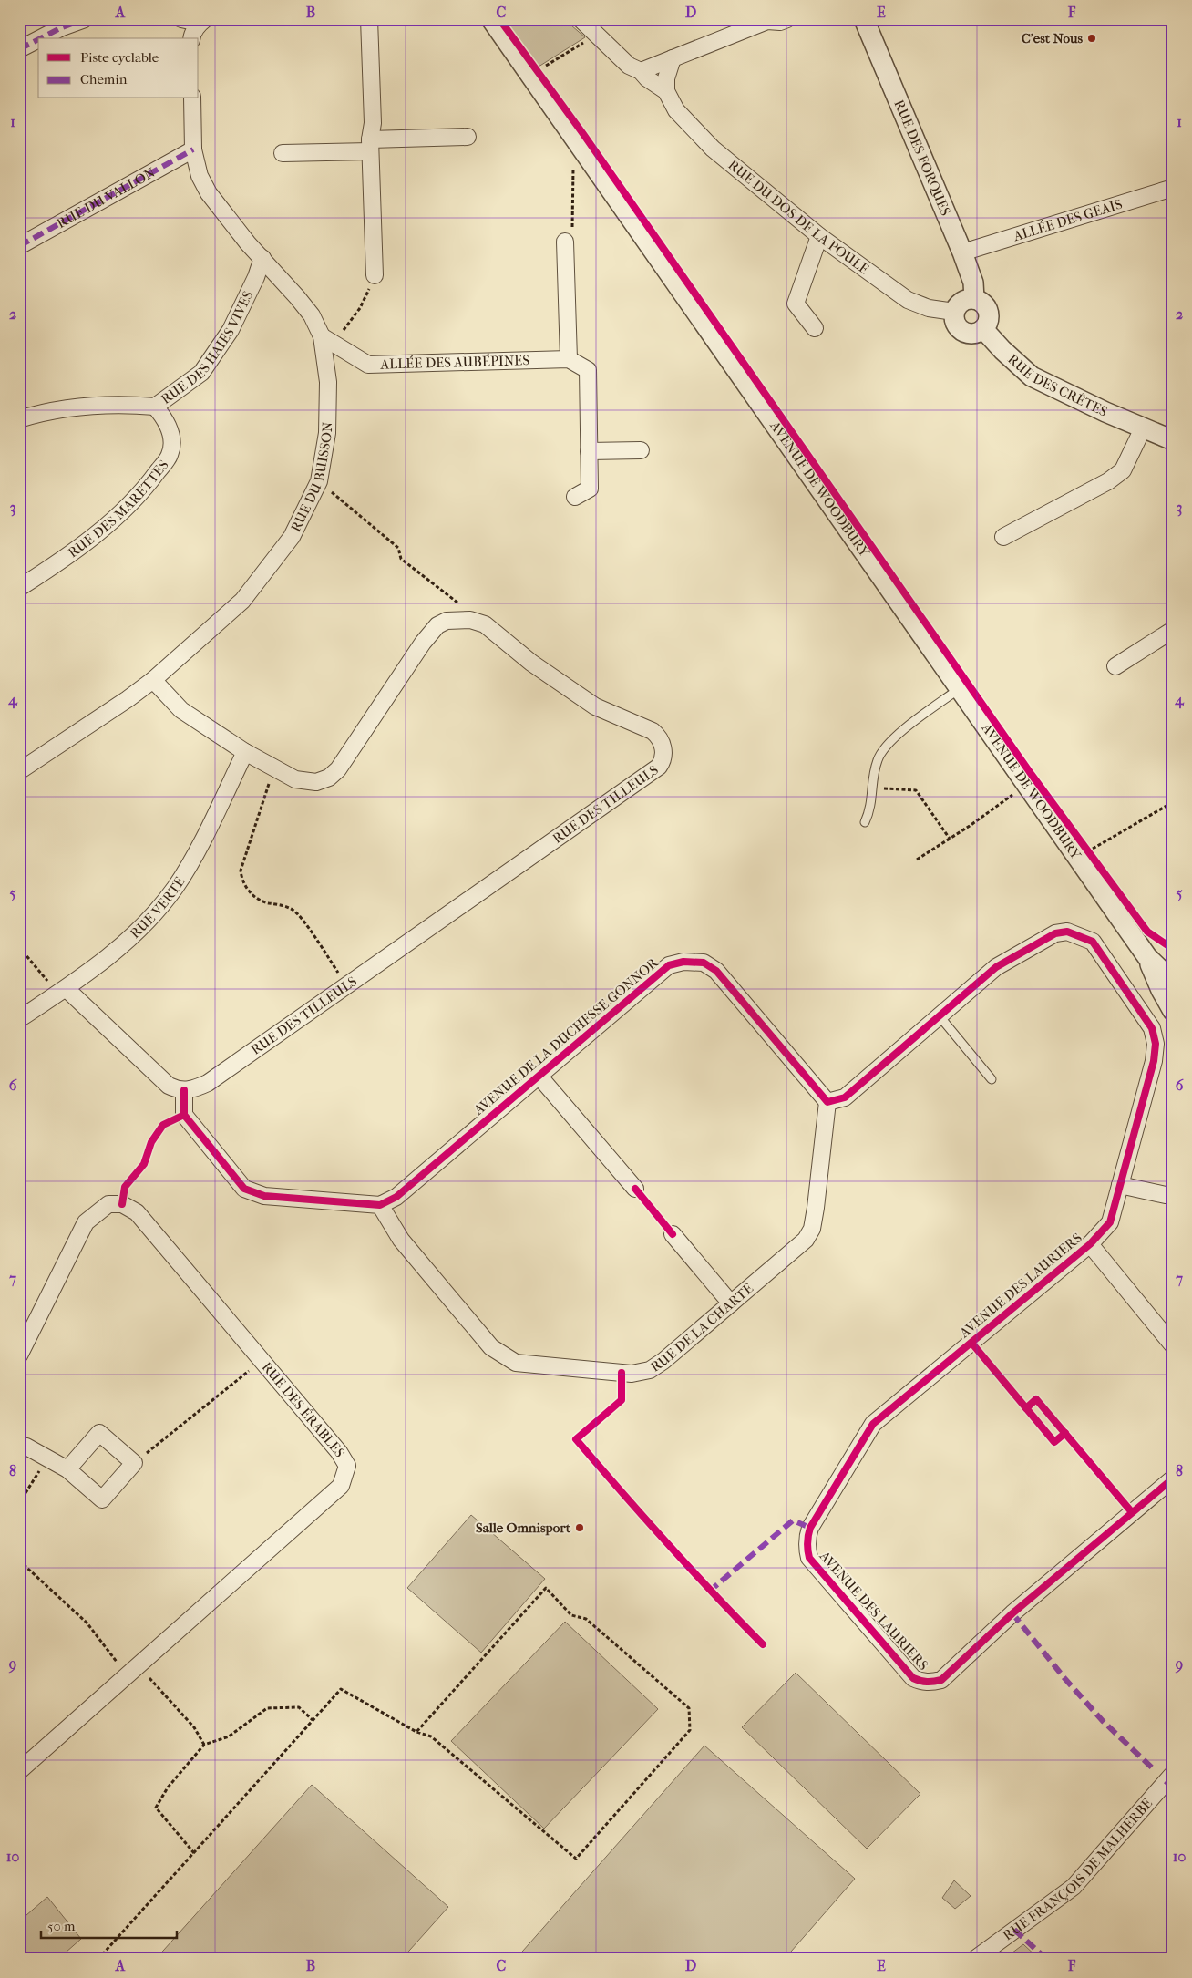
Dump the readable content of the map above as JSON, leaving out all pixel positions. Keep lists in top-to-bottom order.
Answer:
{
  "streets": {
    "street": [
      "RUE DES FORQUES",
      "RUE DU VALLON",
      "RUE DU DOS DE LA POULE",
      "ALLÉE DES GEAIS",
      "RUE DES HAIES VIVES",
      "ALLÉE DES AUBÉPINES",
      "RUE DES CRÊTES",
      "RUE DU BUISSON",
      "AVENUE DE WOODBURY",
      "RUE DES MARETTES",
      "RUE DES TILLEULS",
      "RUE VERTE",
      "AVENUE DE LA DUCHESSE GONNOR",
      "AVENUE DES LAURIERS",
      "RUE DE LA CHARTE",
      "RUE DES ÉRABLES",
      "RUE FRANÇOIS DE MALHERBE"
    ]
  },
  "crossings": [
    ["RUE DES FORQUES", "RUE DU DOS DE LA POULE"],
    ["RUE DES FORQUES", "ALLÉE DES GEAIS"],
    ["RUE DES FORQUES", "RUE DES CRÊTES"],
    ["RUE DU VALLON", "RUE DU BUISSON"],
    ["RUE DU DOS DE LA POULE", "RUE DES CRÊTES"],
    ["RUE DES HAIES VIVES", "RUE DU BUISSON"],
    ["RUE DES HAIES VIVES", "RUE DES MARETTES"],
    ["ALLÉE DES AUBÉPINES", "RUE DU BUISSON"],
    ["RUE DU BUISSON", "RUE DES TILLEULS"],
    ["RUE DES TILLEULS", "RUE VERTE"],
    ["AVENUE DE LA DUCHESSE GONNOR", "RUE DE LA CHARTE"]
  ],
  "places": ["C'est Nous", "Salle Omnisport"],
  "legend": ["Piste cyclable", "Chemin"],
  "scale_bar": "50 m",
  "grid": {
    "columns": [
      "A",
      "B",
      "C",
      "D",
      "E",
      "F"
    ],
    "rows": [
      "1",
      "2",
      "3",
      "4",
      "5",
      "6",
      "7",
      "8",
      "9",
      "10"
    ]
  }
}
